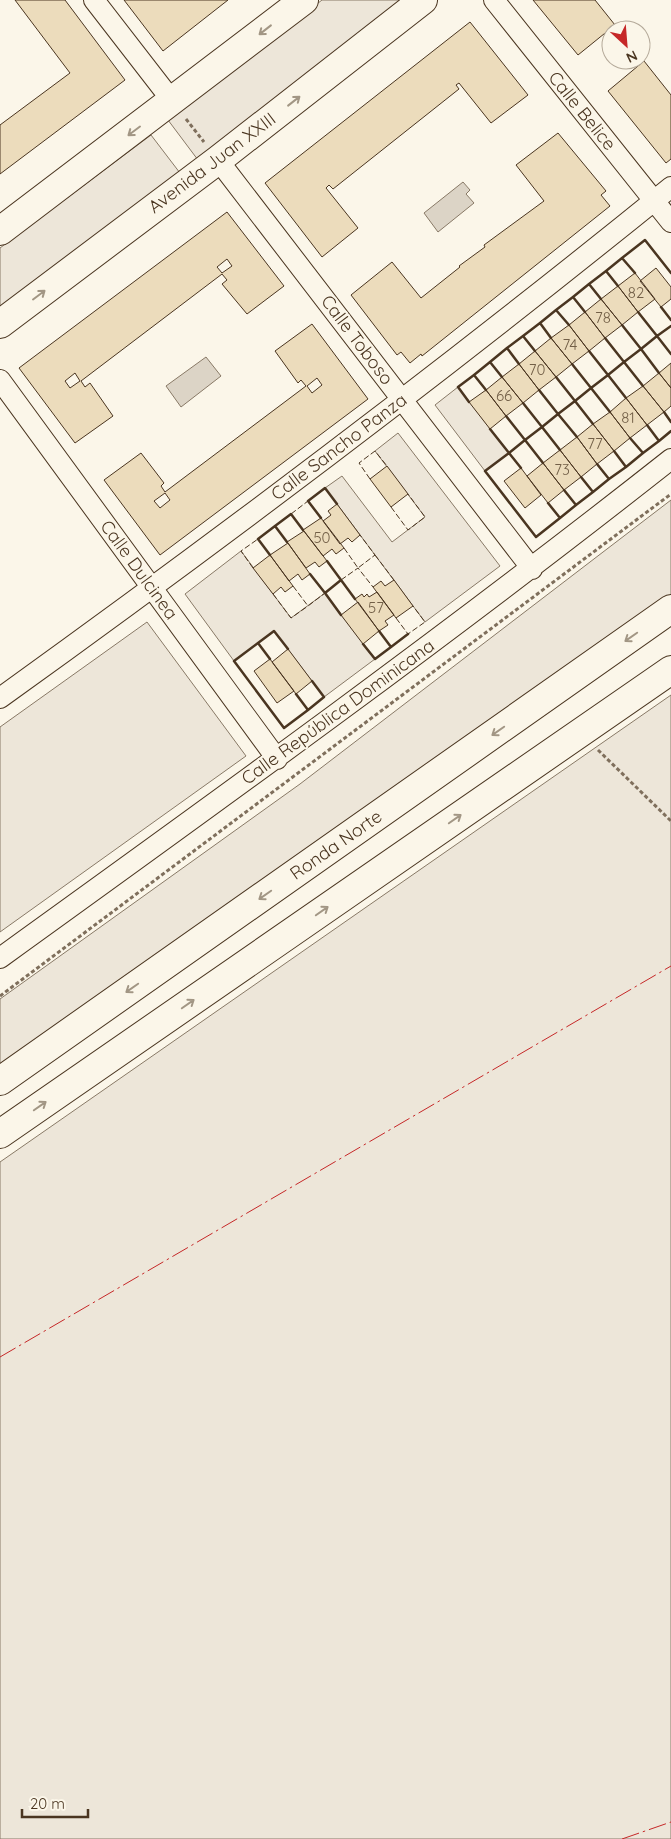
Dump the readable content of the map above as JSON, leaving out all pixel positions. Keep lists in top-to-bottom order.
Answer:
{
  "streets": {
    "main road": ["Avenida Juan XXIII", "Ronda Norte"],
    "street": [
      "Calle Belice",
      "Calle Toboso",
      "Calle Sancho Panza",
      "Calle Dulcinea",
      "Calle República Dominicana"
    ]
  },
  "crossings": [
    ["Calle Belice", "Calle Sancho Panza"],
    ["Avenida Juan XXIII", "Calle Toboso"],
    ["Calle Toboso", "Calle Sancho Panza"],
    ["Calle Toboso", "Calle República Dominicana"],
    ["Calle Sancho Panza", "Calle Dulcinea"],
    ["Calle Dulcinea", "Calle República Dominicana"]
  ],
  "house_numbers": [
    "82",
    "78",
    "74",
    "70",
    "66",
    "81",
    "77",
    "73",
    "50",
    "57"
  ],
  "scale_bar": "20 m",
  "north": "bottom right"
}
